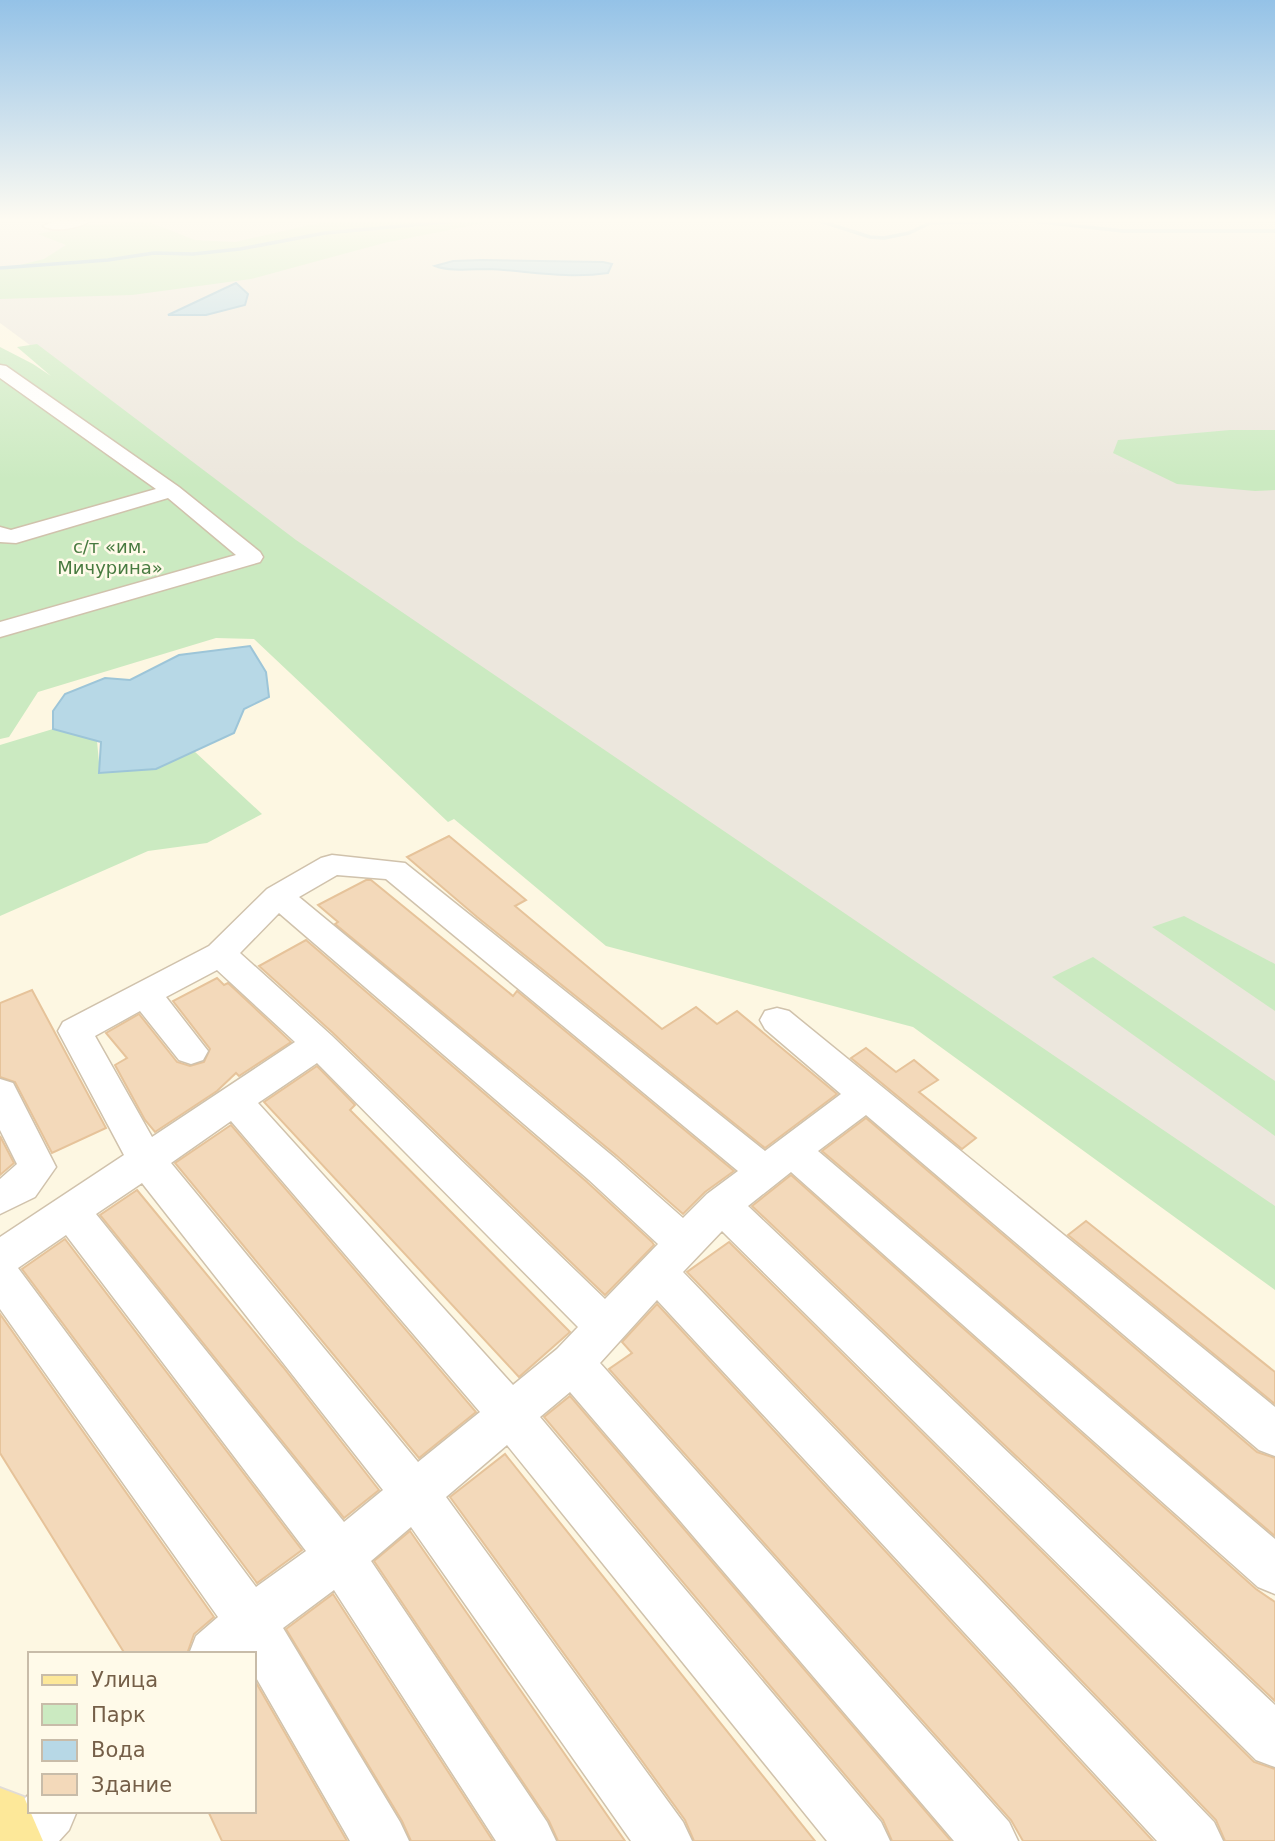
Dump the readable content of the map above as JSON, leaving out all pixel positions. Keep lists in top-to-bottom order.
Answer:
{
  "parks": ["с/т «им. Мичурина»"],
  "legend": [
    "Улица",
    "Парк",
    "Вода",
    "Здание"
  ]
}
